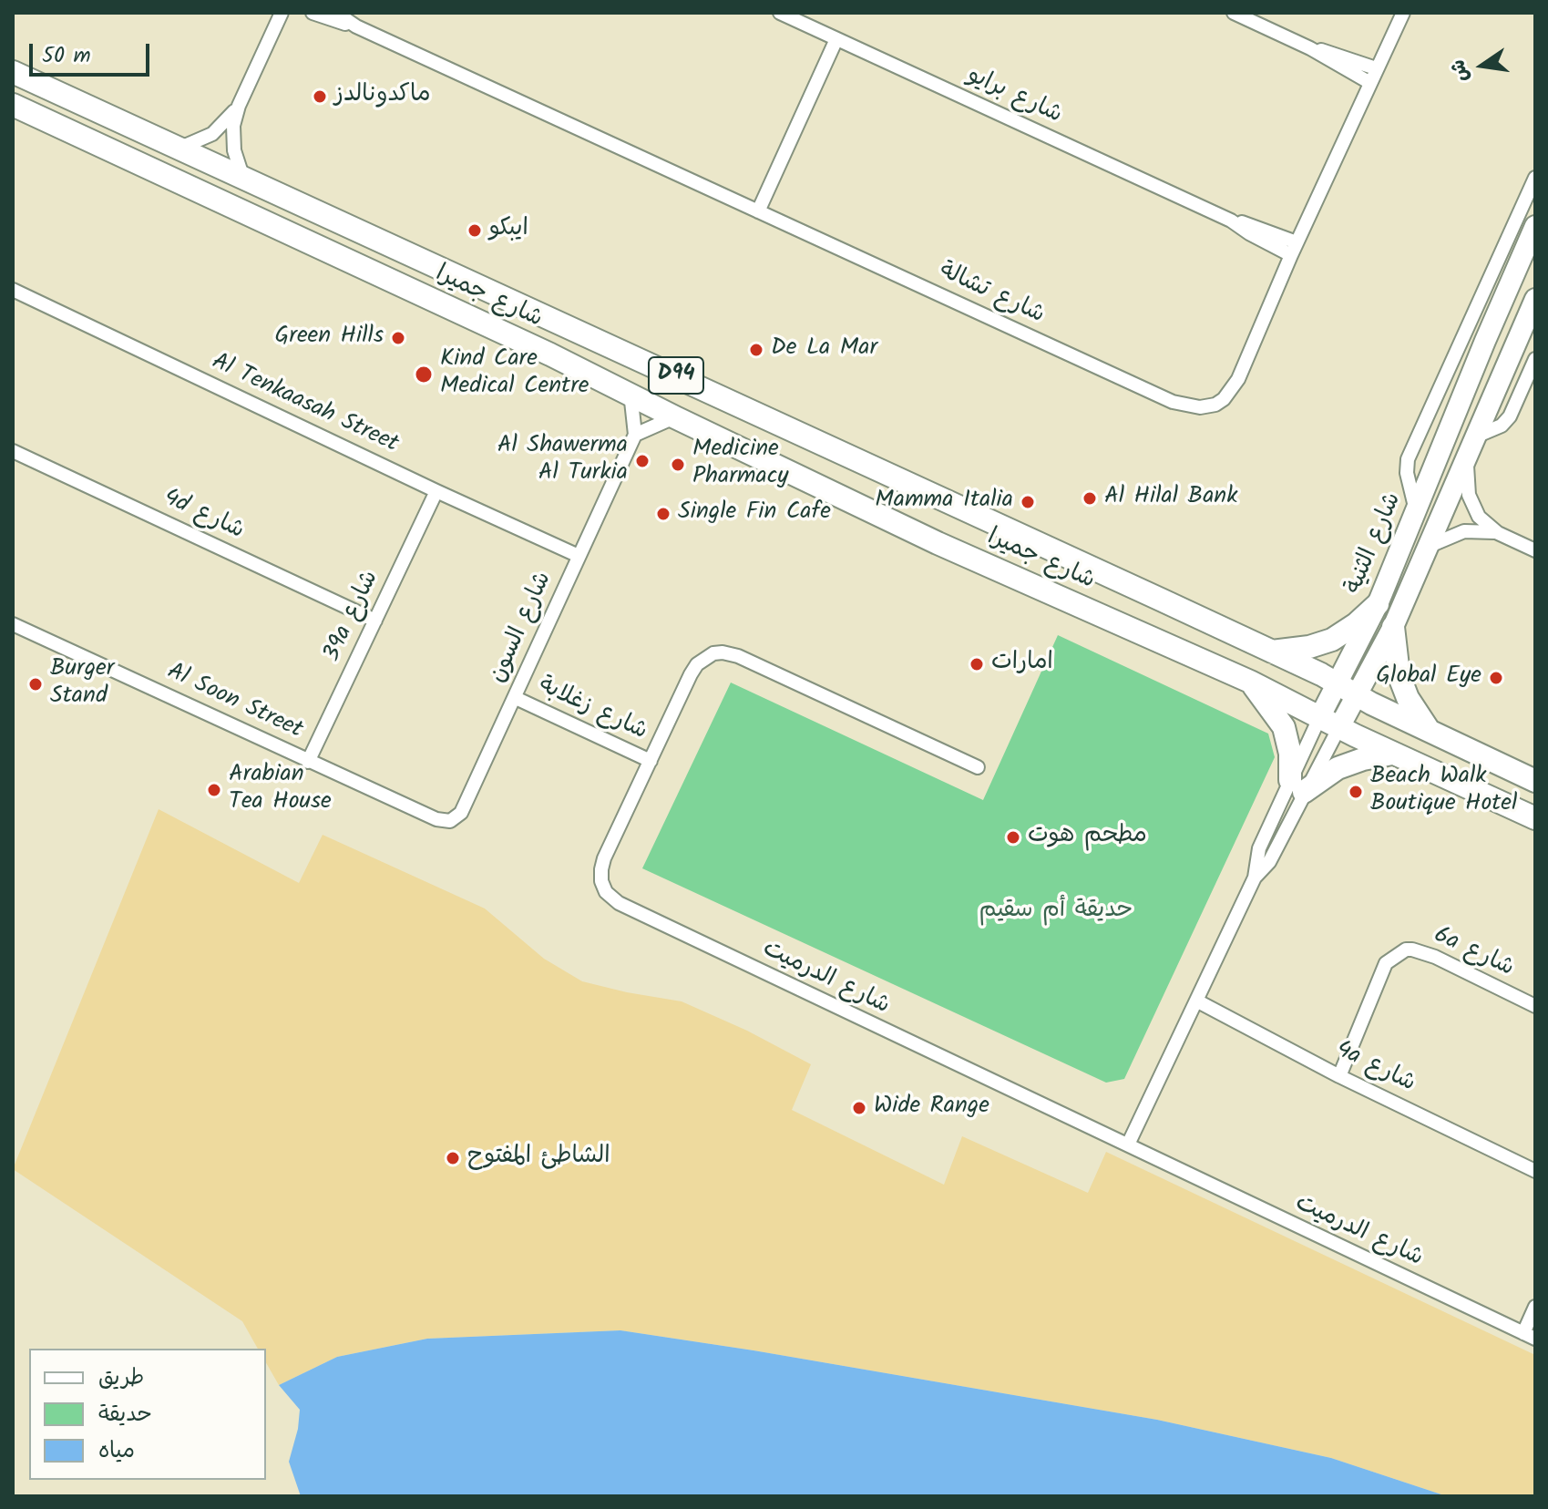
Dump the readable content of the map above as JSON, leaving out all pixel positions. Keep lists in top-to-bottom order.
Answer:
{
  "streets": {
    "main road": ["شارع جميرا", "D94", "شارع الثنية"],
    "street": [
      "شارع برايو",
      "شارع تشالة",
      "Al Tenkaasah Street",
      "4d شارع",
      "39a شارع",
      "شارع السون",
      "Al Soon Street",
      "شارع زغلابة",
      "6a شارع",
      "شارع الدرميت",
      "4a شارع"
    ]
  },
  "crossings": [
    ["شارع برايو", "شارع تشالة"],
    ["شارع جميرا", "شارع الثنية"],
    ["Al Tenkaasah Street", "39a شارع"],
    ["Al Tenkaasah Street", "شارع السون"],
    ["4d شارع", "39a شارع"],
    ["شارع الثنية", "شارع الدرميت"],
    ["شارع الثنية", "4a شارع"],
    ["39a شارع", "Al Soon Street"],
    ["شارع السون", "Al Soon Street"],
    ["شارع السون", "شارع زغلابة"],
    ["شارع زغلابة", "شارع الدرميت"],
    ["6a شارع", "4a شارع"]
  ],
  "parks": ["حديقة أم سقيم"],
  "places": [
    "ماكدونالدز",
    "ايبكو",
    "Green Hills",
    "De La Mar",
    "Kind Care Medical Centre",
    "Al Shawerma Al Turkia",
    "Medicine Pharmacy",
    "Al Hilal Bank",
    "Mamma Italia",
    "Single Fin Cafe",
    "امارات",
    "Global Eye",
    "Burger Stand",
    "Arabian Tea House",
    "Beach Walk Boutique Hotel",
    "مطحم هوت",
    "Wide Range",
    "الشاطئ المفتوح"
  ],
  "legend": ["طريق", "حديقة", "مياه"],
  "scale_bar": "50 m",
  "north": "left"
}
